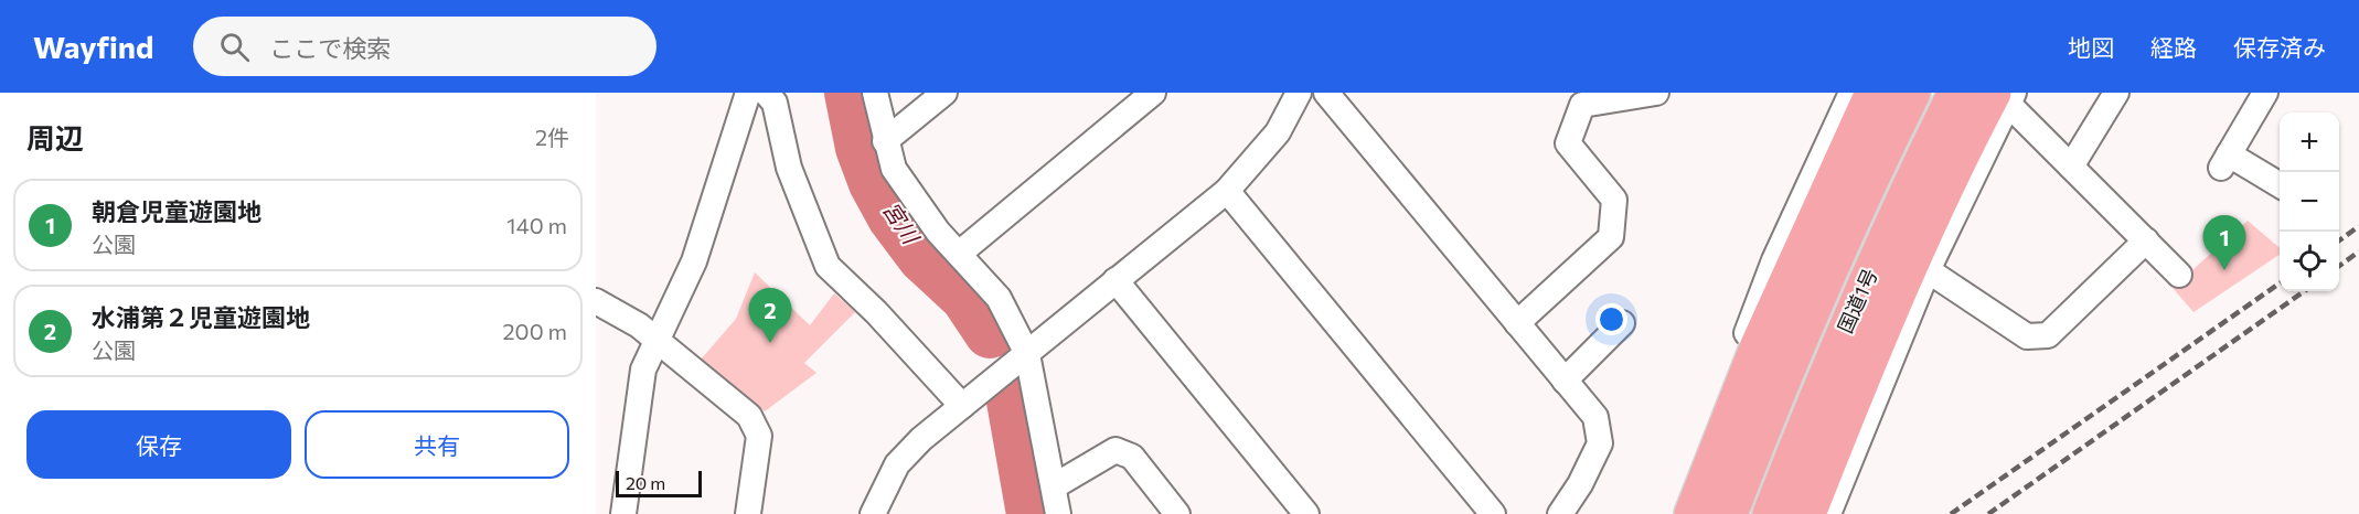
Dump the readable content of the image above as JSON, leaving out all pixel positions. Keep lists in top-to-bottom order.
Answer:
{
  "streets": {
    "highway": ["国道1号"]
  },
  "water": ["宮川"],
  "scale_bar": "20 m",
  "page": {
    "header": "Wayfind",
    "search": "ここで検索",
    "nav": ["地図", "経路", "保存済み"],
    "heading": ["周辺", "2件"],
    "map_buttons": ["+", "−"],
    "list": [
      {
        "mark": "1",
        "name": "朝倉児童遊園地",
        "note": "公園",
        "value": "140 m"
      },
      {
        "mark": "2",
        "name": "水浦第２児童遊園地",
        "note": "公園",
        "value": "200 m"
      }
    ],
    "pins": ["1", "2"],
    "buttons": ["保存", "共有"],
    "scale": "20 m"
  }
}
